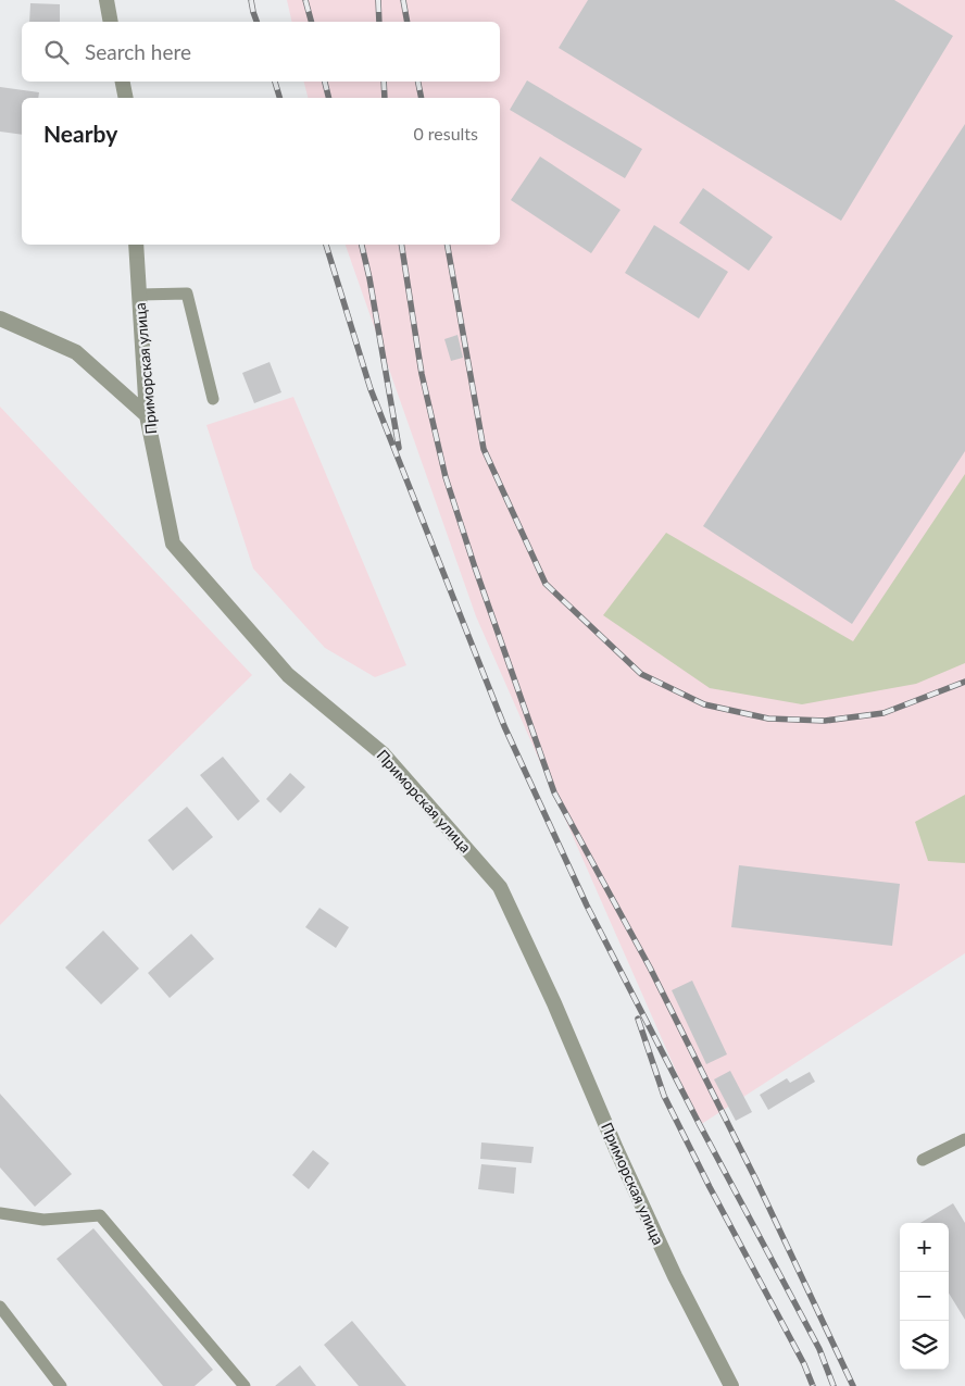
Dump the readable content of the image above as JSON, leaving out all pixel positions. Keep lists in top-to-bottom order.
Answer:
{
  "streets": {
    "street": ["Приморская улица"]
  },
  "page": {
    "search": "Search here",
    "heading": ["Nearby", "0 results"],
    "map_buttons": ["+", "−"]
  }
}
